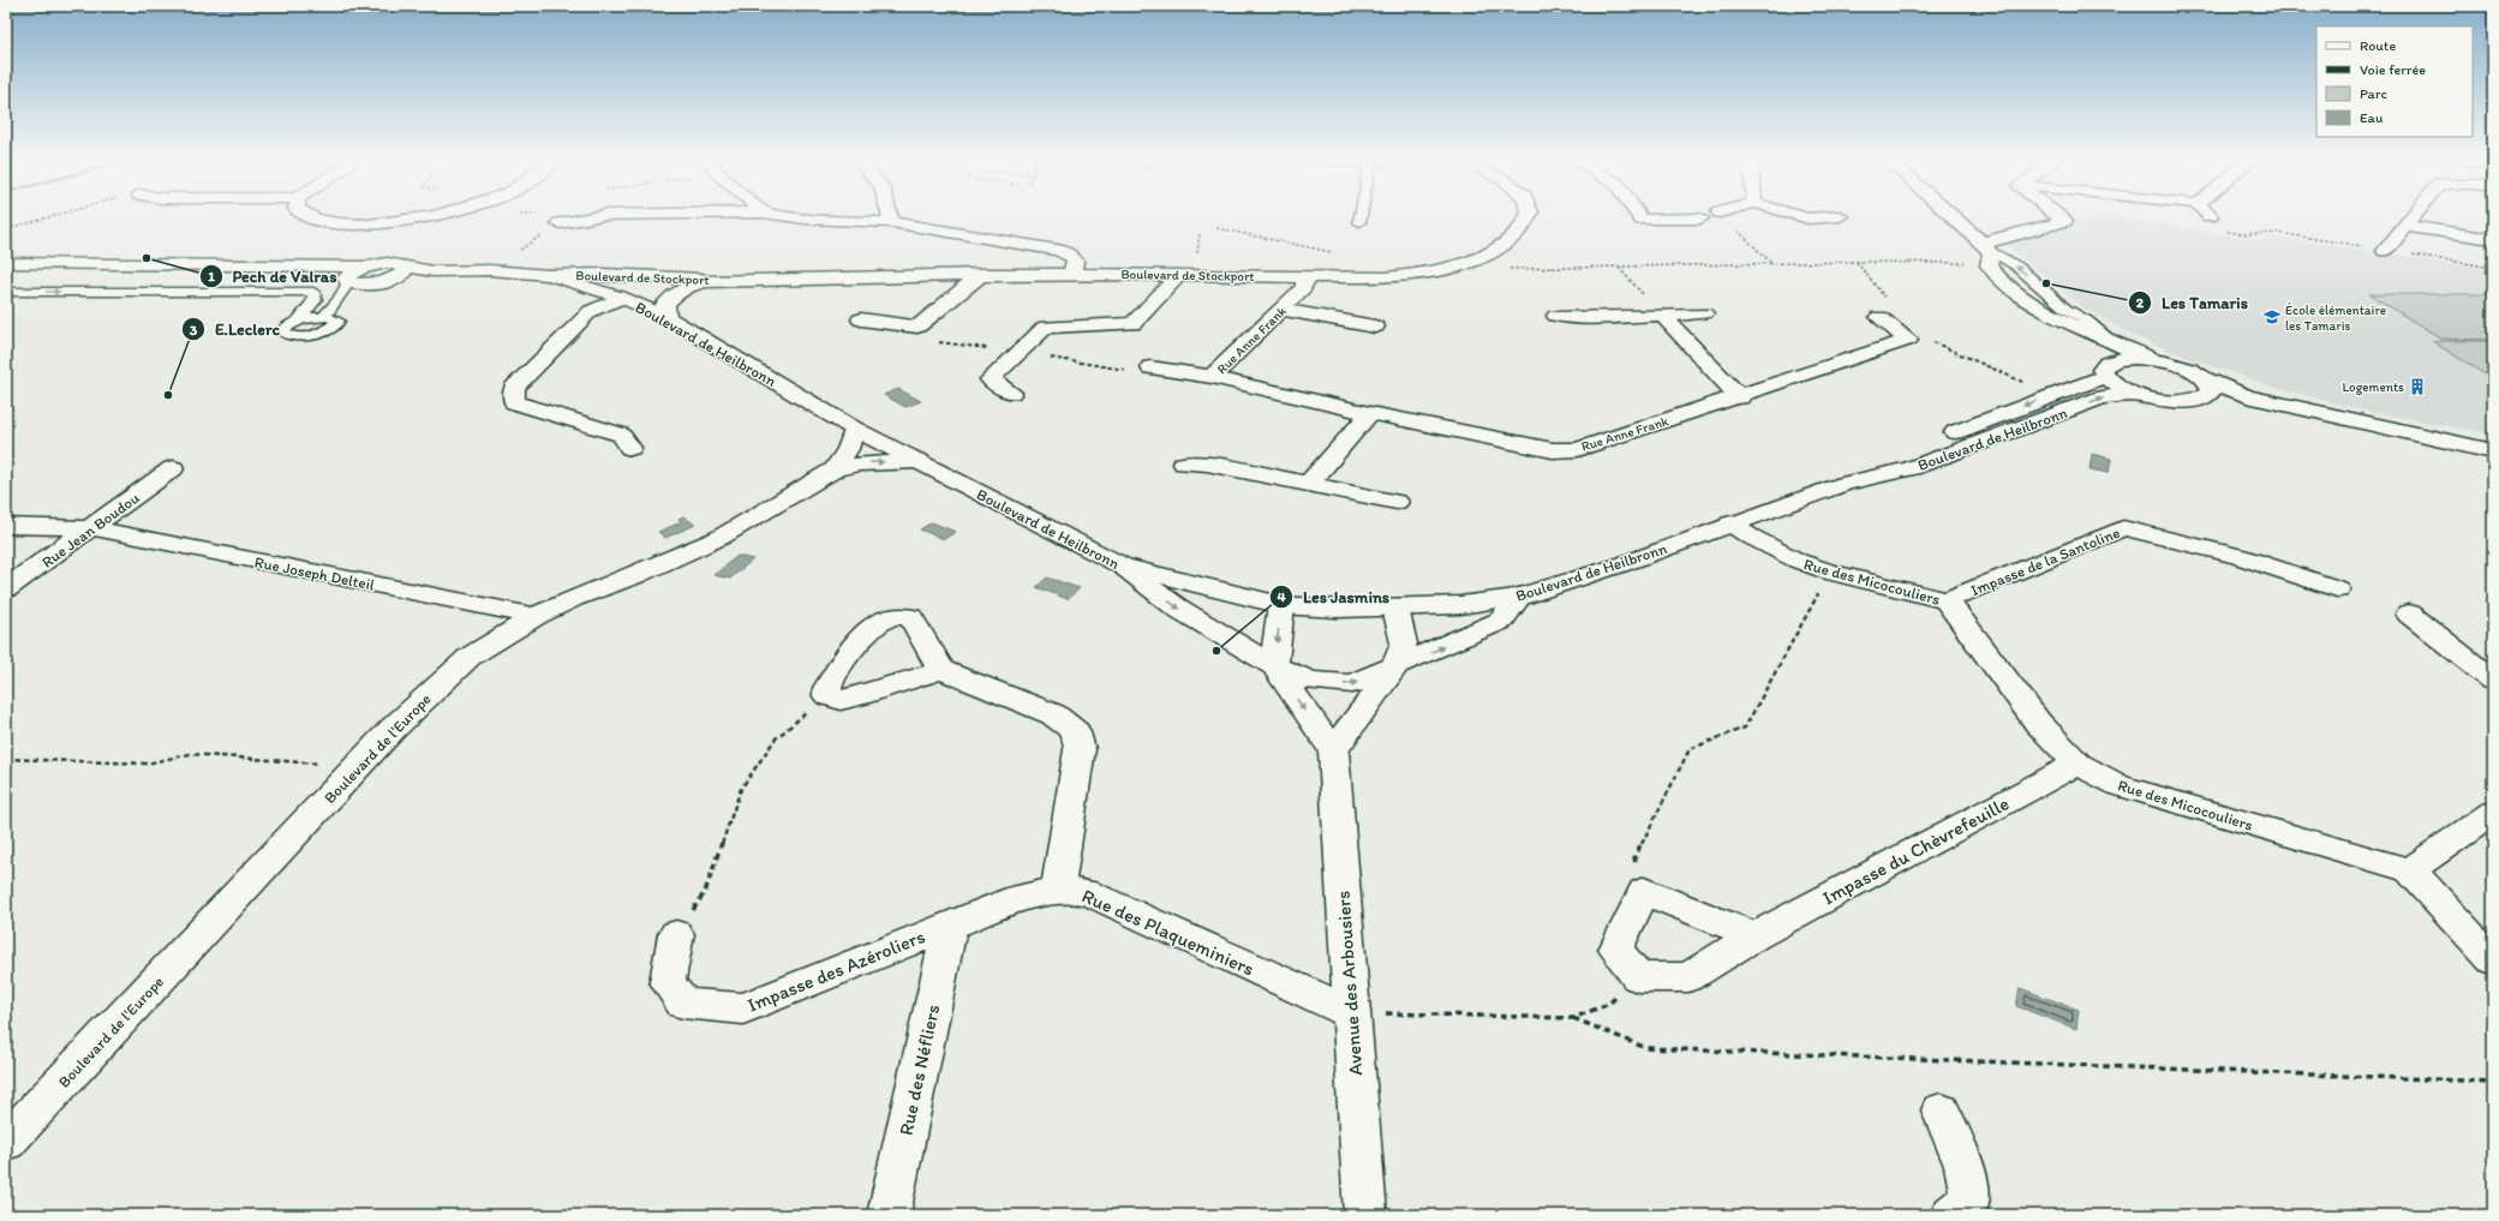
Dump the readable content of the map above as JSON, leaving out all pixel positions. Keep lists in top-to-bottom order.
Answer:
{
  "streets": {
    "street": [
      "Boulevard de Stockport",
      "Rue Anne Frank",
      "Boulevard de Heilbronn",
      "Rue Jean Boudou",
      "Impasse de la Santoline",
      "Rue Joseph Delteil",
      "Rue des Micocouliers",
      "Boulevard de l'Europe",
      "Impasse du Chèvrefeuille",
      "Rue des Plaqueminiers",
      "Impasse des Azéroliers",
      "Avenue des Arbousiers",
      "Rue des Néfliers"
    ]
  },
  "crossings": [
    ["Boulevard de Stockport", "Rue Anne Frank"],
    ["Boulevard de Stockport", "Boulevard de Heilbronn"],
    ["Boulevard de Heilbronn", "Rue des Micocouliers"],
    ["Boulevard de Heilbronn", "Boulevard de l'Europe"],
    ["Rue Jean Boudou", "Rue Joseph Delteil"],
    ["Impasse de la Santoline", "Rue des Micocouliers"],
    ["Rue Joseph Delteil", "Boulevard de l'Europe"],
    ["Rue des Micocouliers", "Impasse du Chèvrefeuille"],
    ["Rue des Plaqueminiers", "Impasse des Azéroliers"],
    ["Rue des Plaqueminiers", "Avenue des Arbousiers"],
    ["Impasse des Azéroliers", "Rue des Néfliers"]
  ],
  "places": {
    "other": [
      "Pech de Valras",
      "Les Tamaris",
      "E.Leclerc",
      "Les Jasmins"
    ],
    "school or university": ["École élémentaire les Tamaris"],
    "building": ["Logements"]
  },
  "legend": [
    "Route",
    "Voie ferrée",
    "Parc",
    "Eau"
  ]
}
